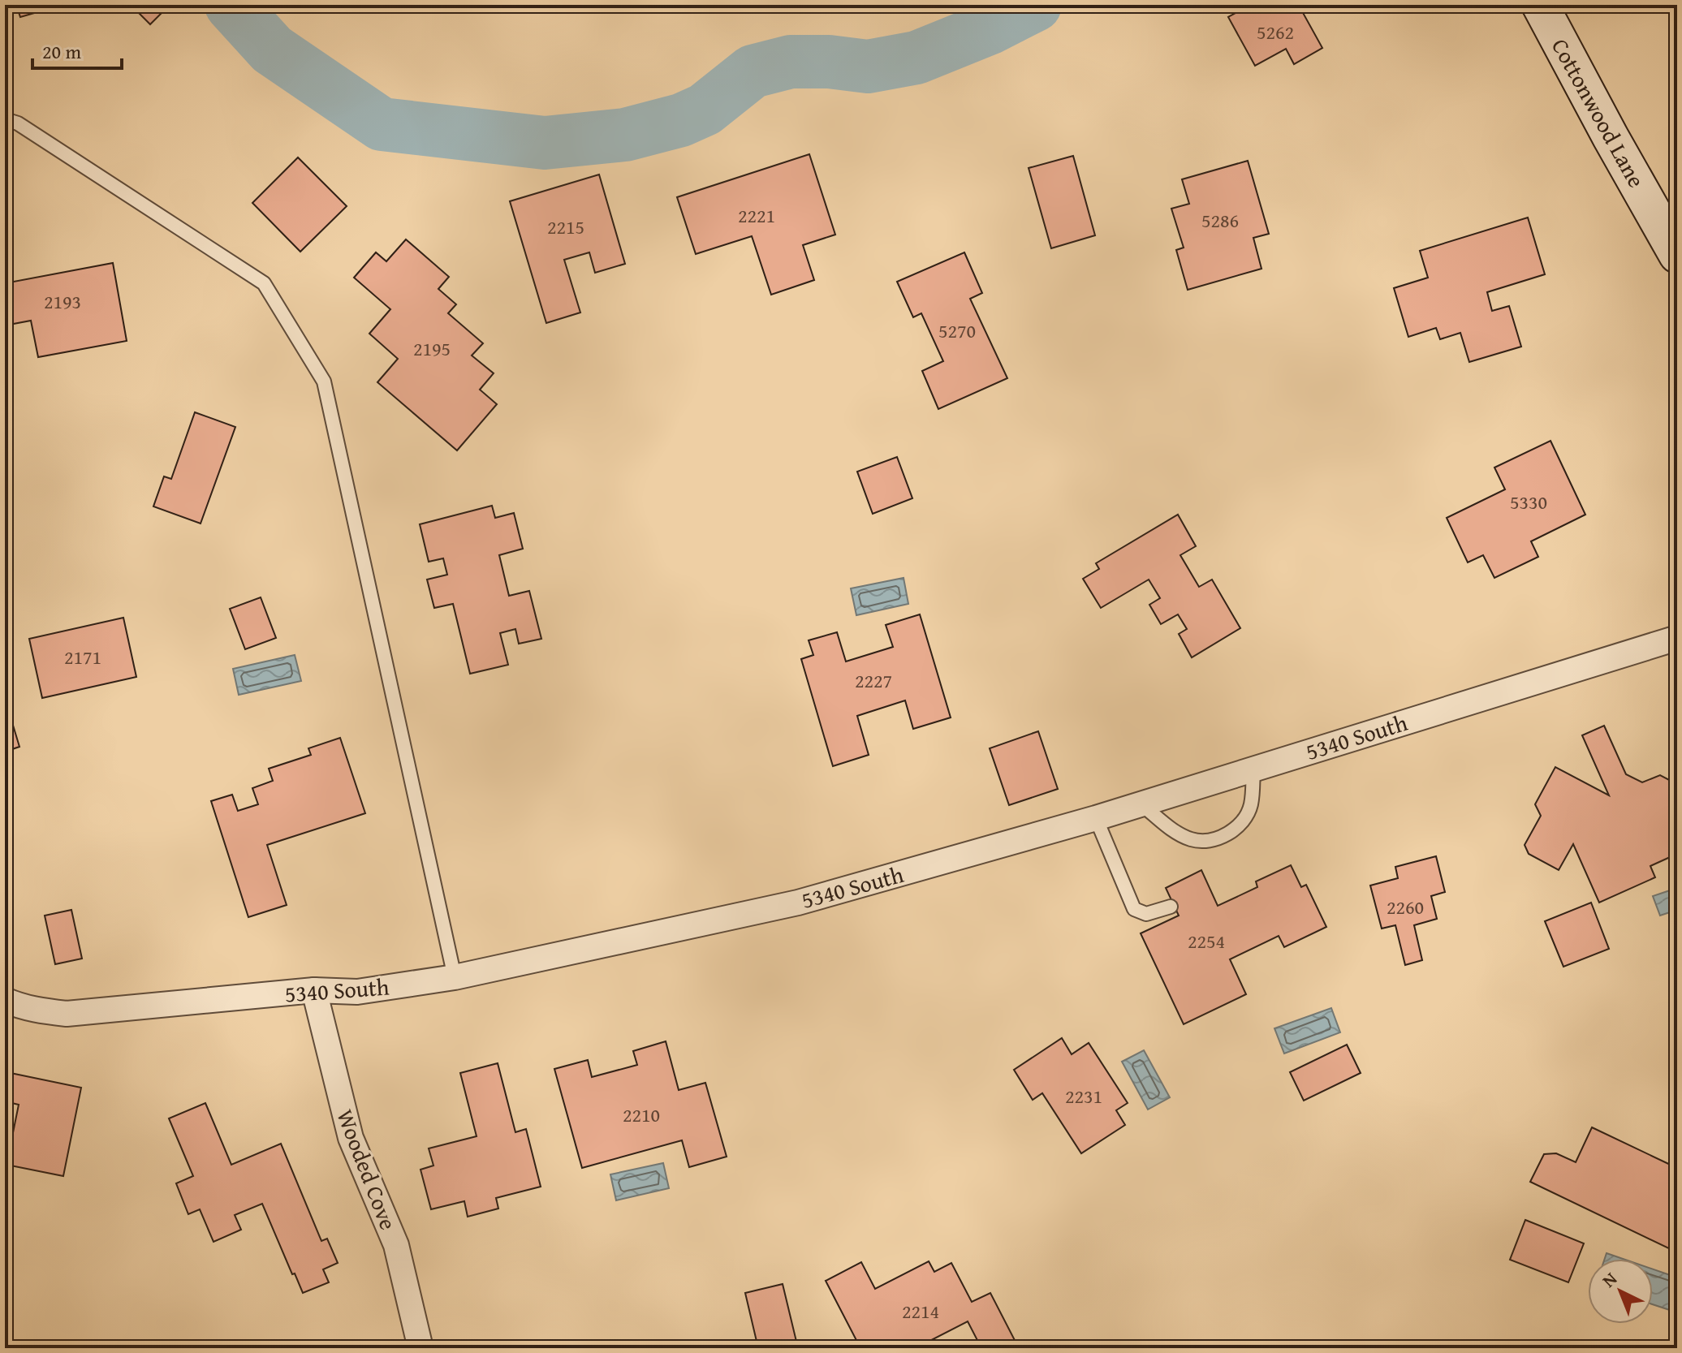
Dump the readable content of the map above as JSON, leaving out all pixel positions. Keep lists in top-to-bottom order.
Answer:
{
  "streets": {
    "street": ["Cottonwood Lane", "5340 South", "Wooded Cove"]
  },
  "crossings": [
    ["5340 South", "Wooded Cove"]
  ],
  "house_numbers": [
    "5262",
    "2221",
    "5286",
    "2215",
    "2193",
    "5270",
    "2195",
    "5330",
    "2171",
    "2227",
    "2260",
    "2254",
    "2231",
    "2210",
    "2214"
  ],
  "scale_bar": "20 m",
  "north": "top left"
}
